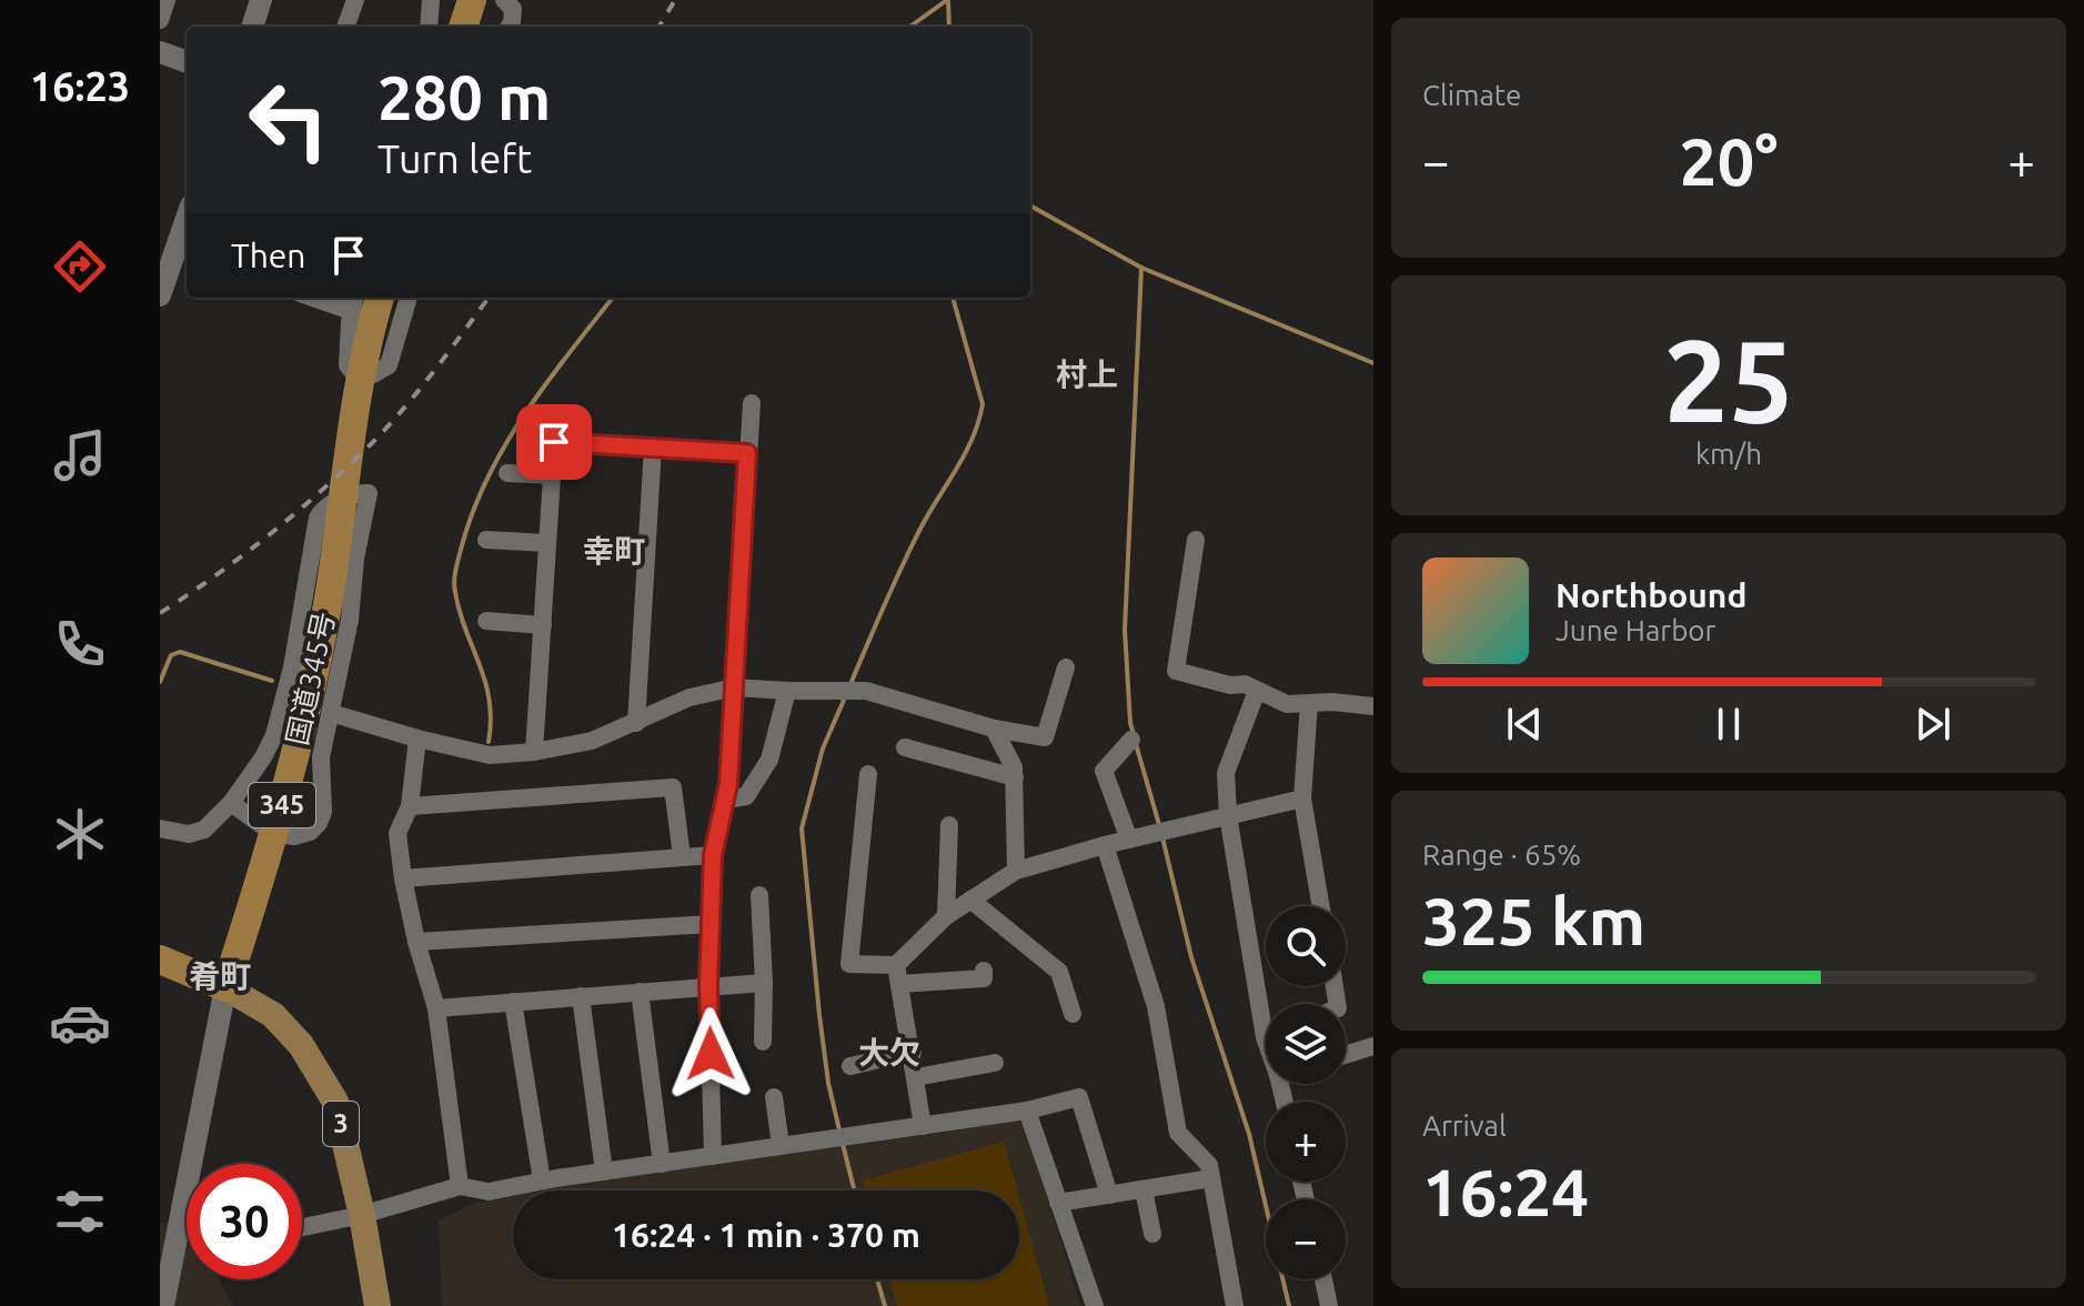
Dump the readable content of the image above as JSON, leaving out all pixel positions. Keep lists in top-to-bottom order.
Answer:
{
  "streets": {
    "highway": ["国道345号", "345"],
    "main road": ["3"]
  },
  "crossings": [
    ["国道345号", "3"]
  ],
  "districts": [
    "村上",
    "幸町",
    "肴町",
    "大欠"
  ],
  "page": {
    "tabs": "16:23",
    "tile": [
      "Climate",
      ["25", "km/h"],
      ["Range · 65%", "325 km"],
      ["Arrival", "16:24"]
    ],
    "turn": ["280 m", "Turn left"],
    "heat": ["−", "20°", "+"],
    "then": "Then",
    "song": ["Northbound", "June Harbor"],
    "map_buttons": ["+", "−"],
    "limit": "30",
    "trip": "16:24 · 1 min · 370 m"
  }
}
